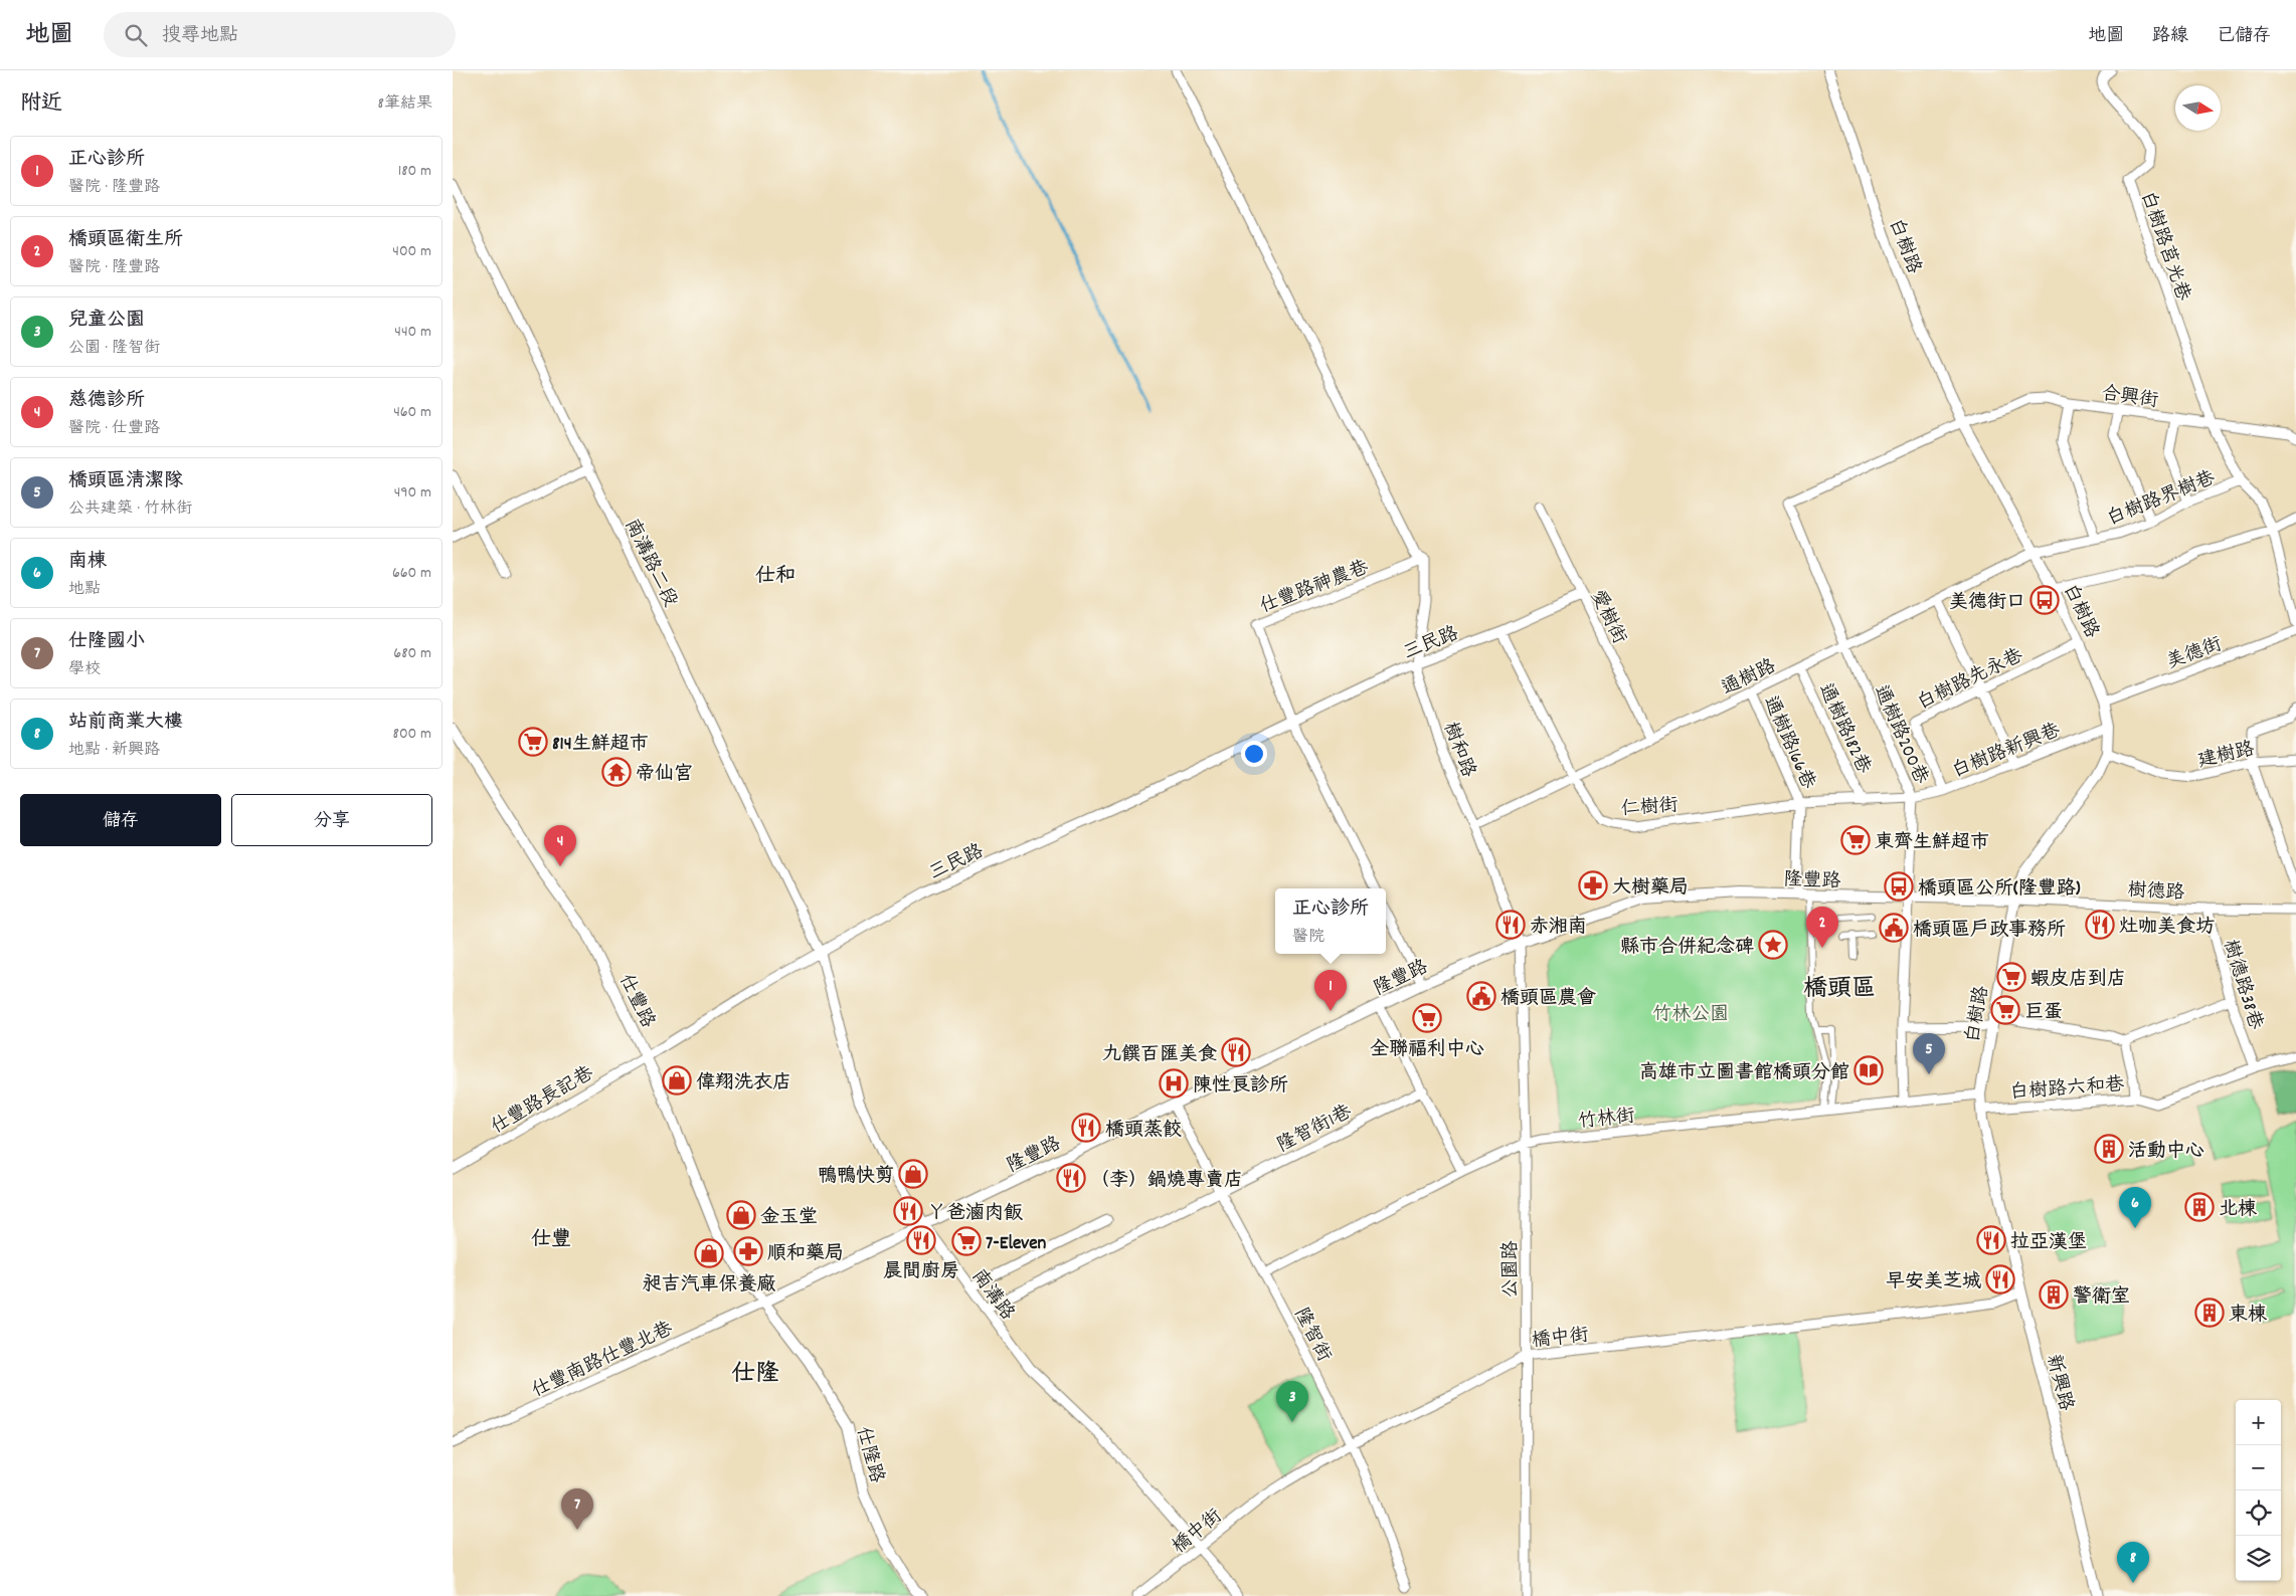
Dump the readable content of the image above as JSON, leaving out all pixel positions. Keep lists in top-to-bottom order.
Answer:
{
  "streets": {
    "street": [
      "白樹路",
      "白樹路莒光巷",
      "合興街",
      "白樹路界樹巷",
      "南溝路二段",
      "仕豐路神農巷",
      "愛樹街",
      "三民路",
      "美德街",
      "通樹路",
      "白樹路先永巷",
      "通樹路182巷",
      "通樹路200巷",
      "通樹路166巷",
      "樹和路",
      "白樹路新興巷",
      "建樹路",
      "仁樹街",
      "隆豐路",
      "樹德路",
      "樹德路38巷",
      "仕豐路",
      "白樹路六和巷",
      "仕豐路長記巷",
      "竹林街",
      "隆智街1巷",
      "公園路",
      "南溝路",
      "隆智街",
      "橋中街",
      "仕豐南路仕豐北巷",
      "新興路",
      "仕隆路"
    ]
  },
  "crossings": [
    ["白樹路", "合興街"],
    ["白樹路", "白樹路界樹巷"],
    ["白樹路", "美德街"],
    ["白樹路", "通樹路"],
    ["白樹路", "白樹路先永巷"],
    ["白樹路", "通樹路200巷"],
    ["白樹路", "白樹路新興巷"],
    ["白樹路", "建樹路"],
    ["白樹路", "隆豐路"],
    ["白樹路", "樹德路"],
    ["白樹路", "白樹路六和巷"],
    ["白樹路", "竹林街"],
    ["白樹路", "新興路"],
    ["白樹路莒光巷", "合興街"],
    ["合興街", "通樹路200巷"],
    ["白樹路界樹巷", "通樹路"],
    ["南溝路二段", "三民路"],
    ["南溝路二段", "南溝路"],
    ["仕豐路神農巷", "三民路"],
    ["仕豐路神農巷", "樹和路"],
    ["愛樹街", "三民路"],
    ["愛樹街", "通樹路"],
    ["三民路", "樹和路"],
    ["三民路", "仁樹街"],
    ["三民路", "仕豐路"],
    ["三民路", "仕豐路長記巷"],
    ["三民路", "南溝路"],
    ["通樹路", "通樹路182巷"],
    ["通樹路", "通樹路200巷"],
    ["通樹路", "通樹路166巷"],
    ["通樹路", "樹和路"],
    ["通樹路", "仁樹街"],
    ["白樹路先永巷", "白樹路新興巷"],
    ["通樹路182巷", "仁樹街"],
    ["通樹路200巷", "白樹路新興巷"],
    ["通樹路200巷", "仁樹街"],
    ["通樹路200巷", "隆豐路"],
    ["通樹路200巷", "竹林街"],
    ["通樹路166巷", "仁樹街"],
    ["通樹路166巷", "隆豐路"],
    ["樹和路", "隆豐路"],
    ["樹和路", "公園路"],
    ["白樹路新興巷", "仁樹街"],
    ["隆豐路", "樹德路"],
    ["隆豐路", "仕豐路"],
    ["隆豐路", "公園路"],
    ["隆豐路", "南溝路"],
    ["隆豐路", "隆智街"],
    ["隆豐路", "仕豐南路仕豐北巷"],
    ["隆豐路", "仕隆路"],
    ["樹德路", "樹德路38巷"],
    ["樹德路38巷", "白樹路六和巷"],
    ["仕豐路", "仕豐路長記巷"],
    ["仕豐路", "仕豐南路仕豐北巷"],
    ["仕豐路", "仕隆路"],
    ["竹林街", "公園路"],
    ["竹林街", "隆智街"],
    ["隆智街1巷", "南溝路"],
    ["隆智街1巷", "隆智街"],
    ["公園路", "橋中街"],
    ["南溝路", "橋中街"],
    ["隆智街", "橋中街"],
    ["橋中街", "新興路"],
    ["仕豐南路仕豐北巷", "仕隆路"]
  ],
  "districts": [
    "仕和",
    "橋頭區",
    "仕豐",
    "仕隆"
  ],
  "parks": ["竹林公園"],
  "places": {
    "bus stop": ["美德街口", "橋頭區公所(隆豐路)"],
    "supermarket": [
      "814生鮮超市",
      "東齊生鮮超市",
      "蝦皮店到店",
      "巨蛋",
      "全聯福利中心",
      "7-Eleven"
    ],
    "temple": ["帝仙宮"],
    "pharmacy": ["大樹藥局", "順和藥局"],
    "restaurant": [
      "赤湘南",
      "灶咖美食坊",
      "九饌百匯美食",
      "橋頭蒸餃",
      "（李）鍋燒專賣店",
      "ㄚ爸滷肉飯",
      "晨間廚房",
      "拉亞漢堡",
      "早安美芝城"
    ],
    "public building": ["橋頭區戶政事務所", "橋頭區農會"],
    "place": ["縣市合併紀念碑"],
    "library": ["高雄市立圖書館橋頭分館"],
    "shop": [
      "偉翔洗衣店",
      "鴨鴨快剪",
      "金玉堂",
      "昶吉汽車保養廠"
    ],
    "hospital": ["陳性良診所"],
    "building": [
      "活動中心",
      "北棟",
      "警衛室",
      "東棟"
    ]
  },
  "north": "right",
  "page": {
    "header": "地圖",
    "search": "搜尋地點",
    "nav": ["地圖", "路線", "已儲存"],
    "heading": ["附近", "8筆結果"],
    "list": [
      {
        "mark": "1",
        "name": "正心診所",
        "note": "醫院 · 隆豐路",
        "value": "180 m"
      },
      {
        "mark": "2",
        "name": "橋頭區衛生所",
        "note": "醫院 · 隆豐路",
        "value": "400 m"
      },
      {
        "mark": "3",
        "name": "兒童公園",
        "note": "公園 · 隆智街",
        "value": "440 m"
      },
      {
        "mark": "4",
        "name": "慈德診所",
        "note": "醫院 · 仕豐路",
        "value": "460 m"
      },
      {
        "mark": "5",
        "name": "橋頭區清潔隊",
        "note": "公共建築 · 竹林街",
        "value": "490 m"
      },
      {
        "mark": "6",
        "name": "南棟",
        "note": "地點",
        "value": "660 m"
      },
      {
        "mark": "7",
        "name": "仕隆國小",
        "note": "學校",
        "value": "680 m"
      },
      {
        "mark": "8",
        "name": "站前商業大樓",
        "note": "地點 · 新興路",
        "value": "800 m"
      }
    ],
    "buttons": ["儲存", "分享"],
    "pins": [
      "4",
      "2",
      "1",
      "5",
      "6",
      "3",
      "7",
      "8"
    ],
    "popup": ["正心診所", "醫院"],
    "map_buttons": ["+", "−"]
  }
}
